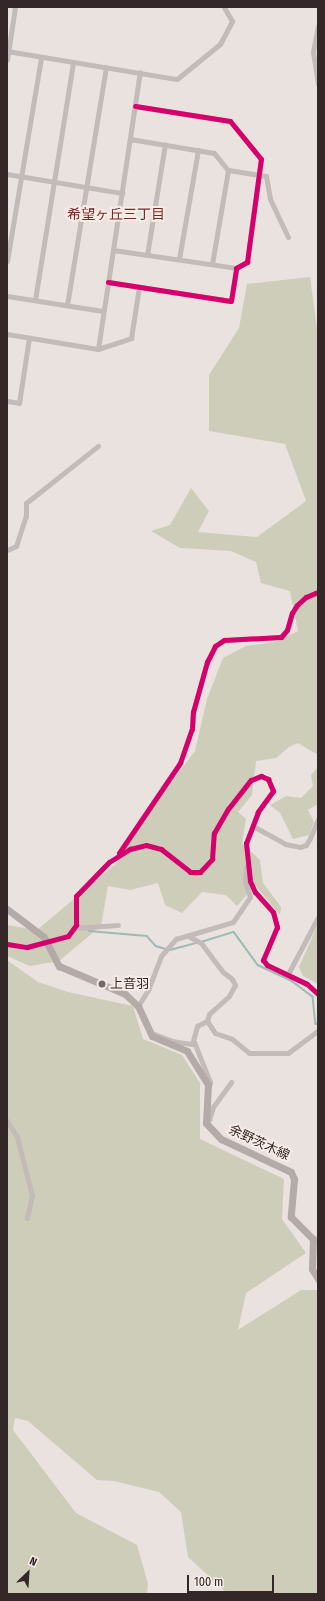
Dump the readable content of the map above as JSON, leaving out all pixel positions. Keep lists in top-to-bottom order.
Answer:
{
  "streets": {
    "main road": ["余野茨木線"]
  },
  "districts": ["希望ヶ丘三丁目"],
  "places": ["上音羽"],
  "scale_bar": "100 m",
  "north": "top right"
}
